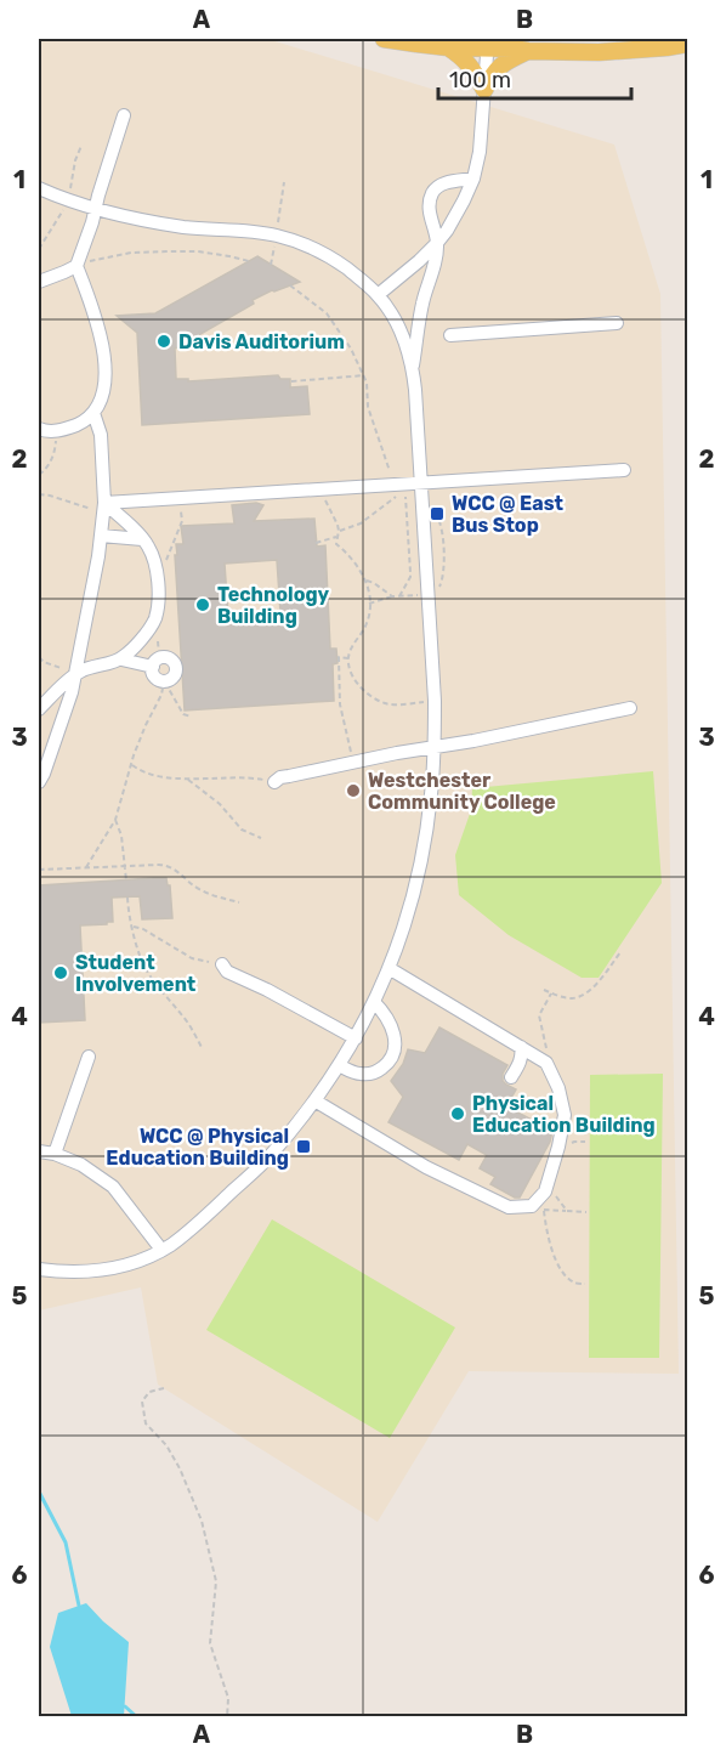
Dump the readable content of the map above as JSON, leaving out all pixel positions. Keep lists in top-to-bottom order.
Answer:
{
  "places": {
    "other": [
      "Davis Auditorium",
      "Technology Building",
      "Westchester Community College",
      "Student Involvement",
      "Physical Education Building"
    ],
    "transit": ["WCC @ East Bus Stop", "WCC @ Physical Education Building"]
  },
  "scale_bar": "100 m",
  "grid": {
    "columns": ["A", "B"],
    "rows": [
      "1",
      "2",
      "3",
      "4",
      "5",
      "6"
    ]
  }
}
